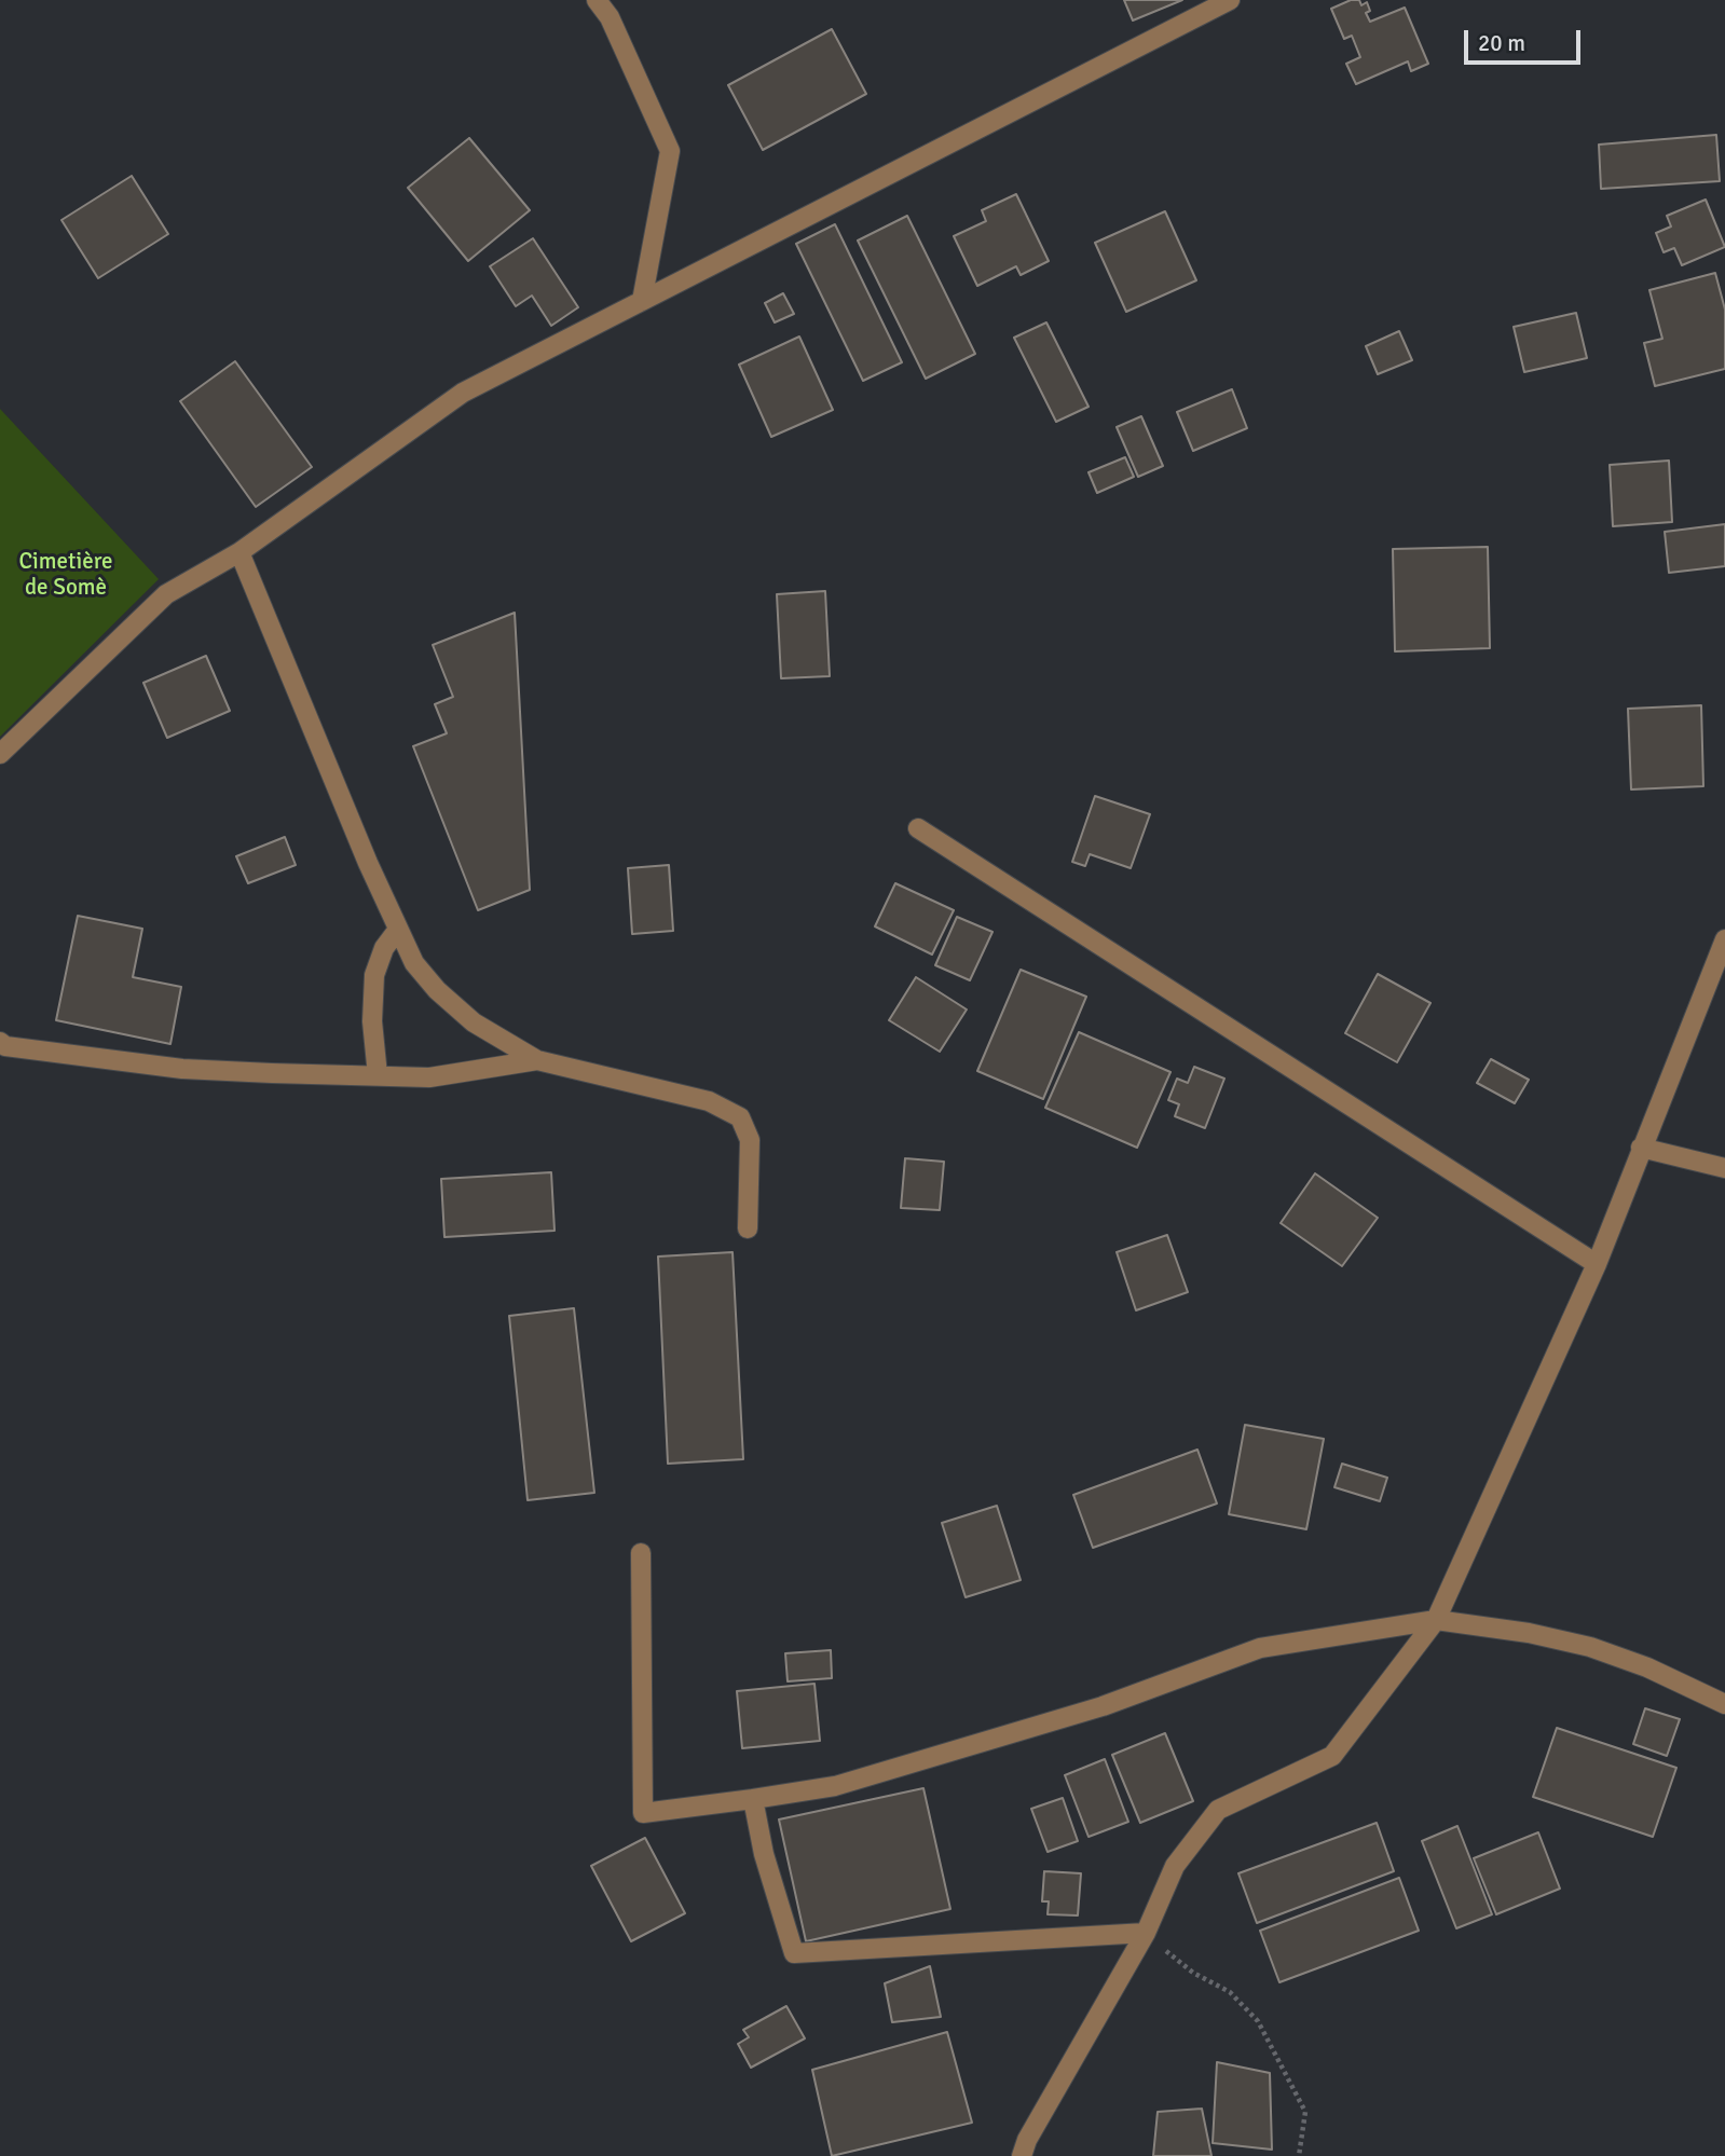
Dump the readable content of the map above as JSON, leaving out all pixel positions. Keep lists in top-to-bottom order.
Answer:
{
  "parks": ["Cimetière de Somè"],
  "scale_bar": "20 m"
}
